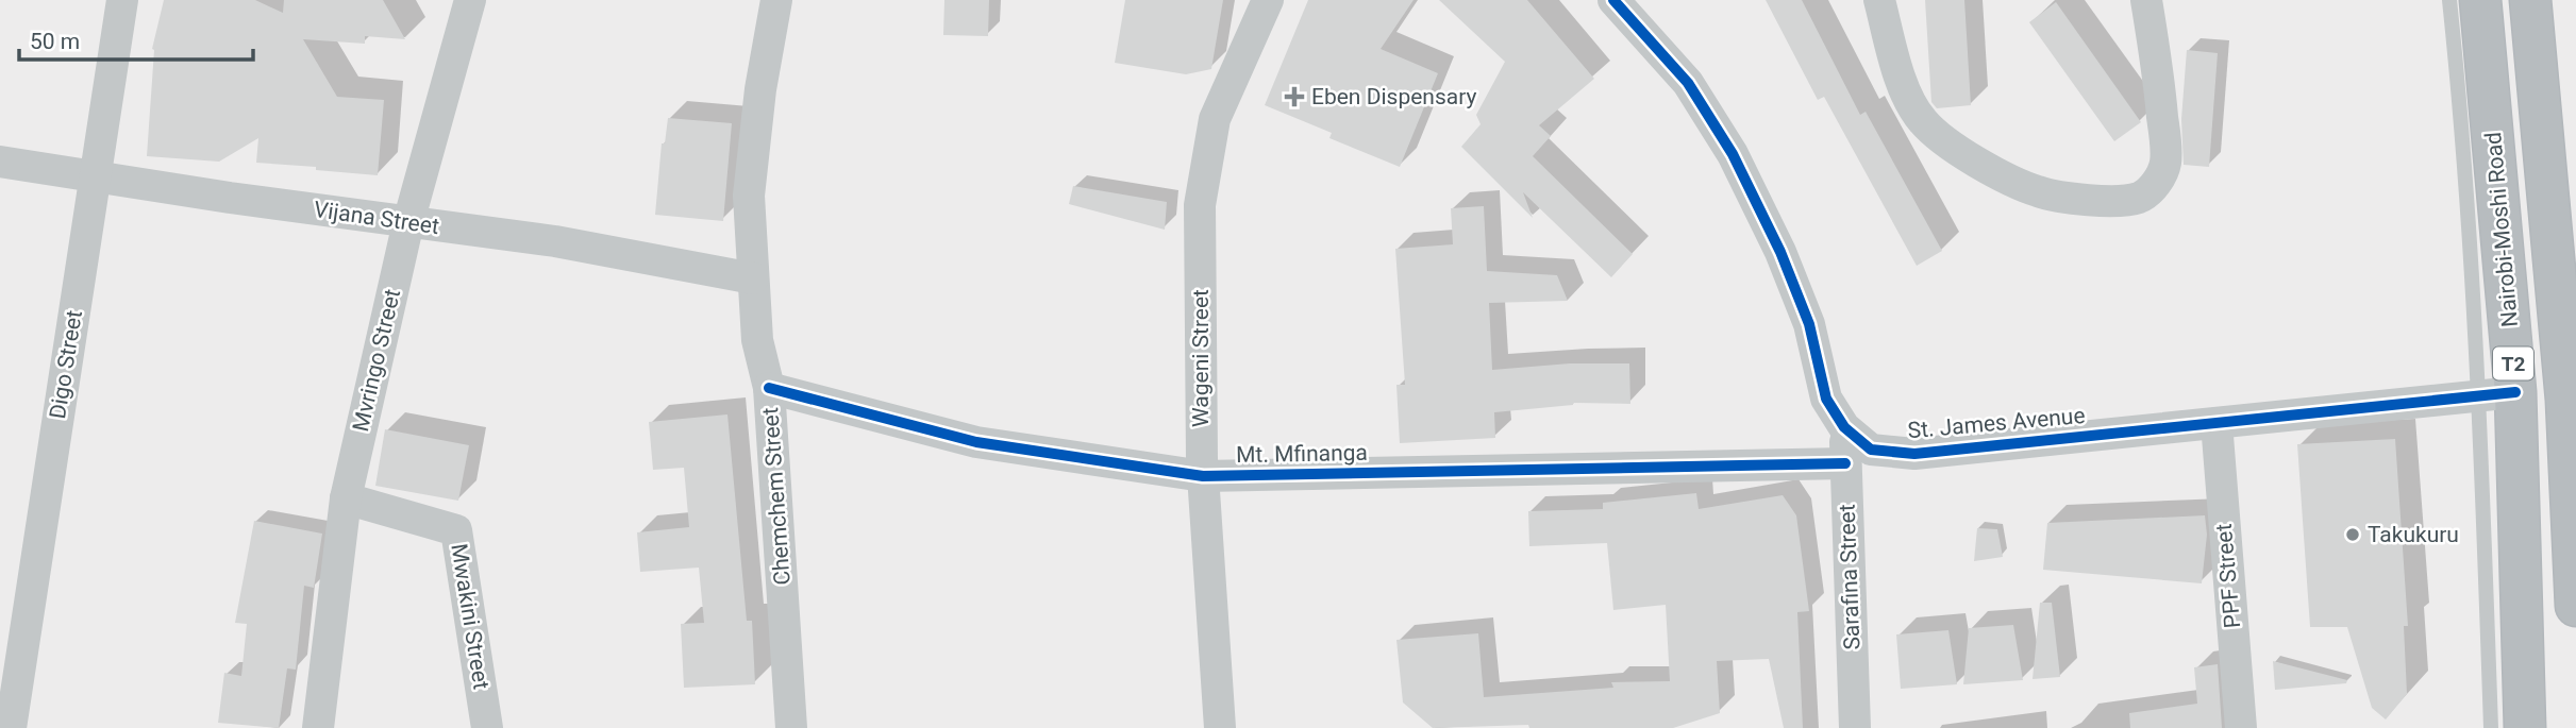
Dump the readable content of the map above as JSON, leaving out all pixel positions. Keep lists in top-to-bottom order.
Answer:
{
  "streets": {
    "highway": ["Nairobi-Moshi Road", "T2"],
    "street": [
      "Vijana Street",
      "Wageni Street",
      "Mvringo Street",
      "Digo Street",
      "St. James Avenue",
      "Mt. Mfinanga",
      "Chemchem Street",
      "PPF Street",
      "Sarafina Street",
      "Mwakini Street"
    ]
  },
  "crossings": [
    ["Vijana Street", "Mvringo Street"],
    ["Vijana Street", "Digo Street"],
    ["Vijana Street", "Chemchem Street"],
    ["Nairobi-Moshi Road", "St. James Avenue"],
    ["Wageni Street", "Mt. Mfinanga"],
    ["Mvringo Street", "Mwakini Street"],
    ["St. James Avenue", "PPF Street"],
    ["St. James Avenue", "Sarafina Street"],
    ["Mt. Mfinanga", "Chemchem Street"],
    ["Mt. Mfinanga", "Sarafina Street"]
  ],
  "places": {
    "health": ["Eben Dispensary"],
    "other": ["Takukuru"]
  },
  "scale_bar": "50 m"
}
